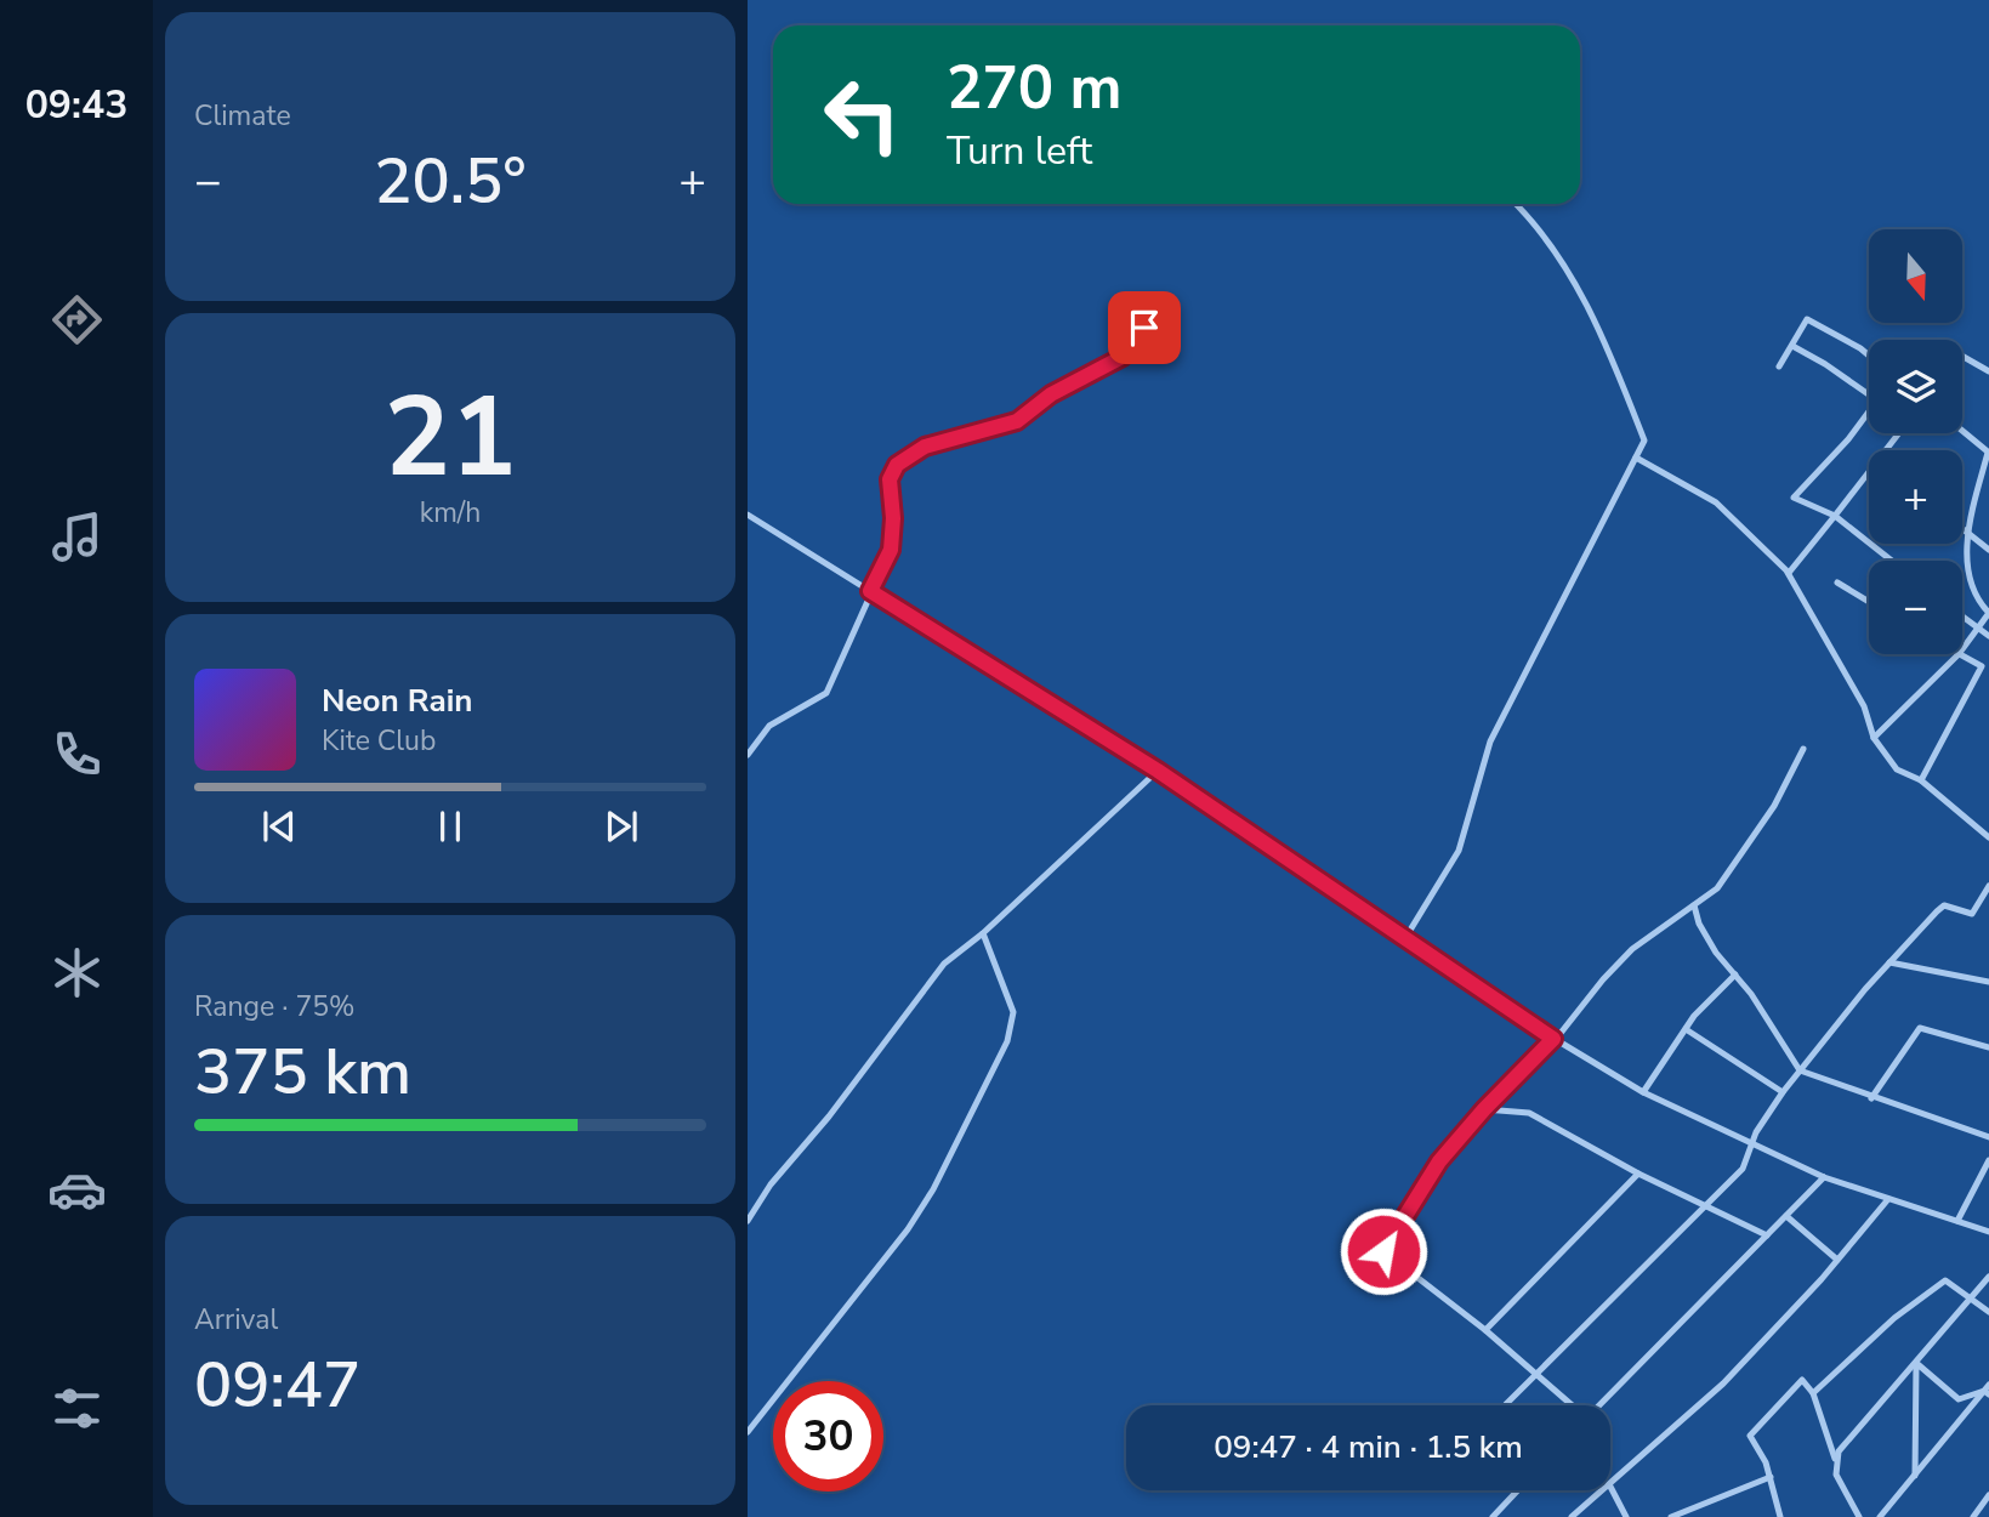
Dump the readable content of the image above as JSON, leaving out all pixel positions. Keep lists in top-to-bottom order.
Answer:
{
  "north": "bottom",
  "page": {
    "tabs": "09:43",
    "tile": [
      "Climate",
      ["21", "km/h"],
      ["Range · 75%", "375 km"],
      ["Arrival", "09:47"]
    ],
    "turn": ["270 m", "Turn left"],
    "heat": ["−", "20.5°", "+"],
    "map_buttons": ["+", "−"],
    "song": ["Neon Rain", "Kite Club"],
    "limit": "30",
    "trip": "09:47 · 4 min · 1.5 km"
  }
}
